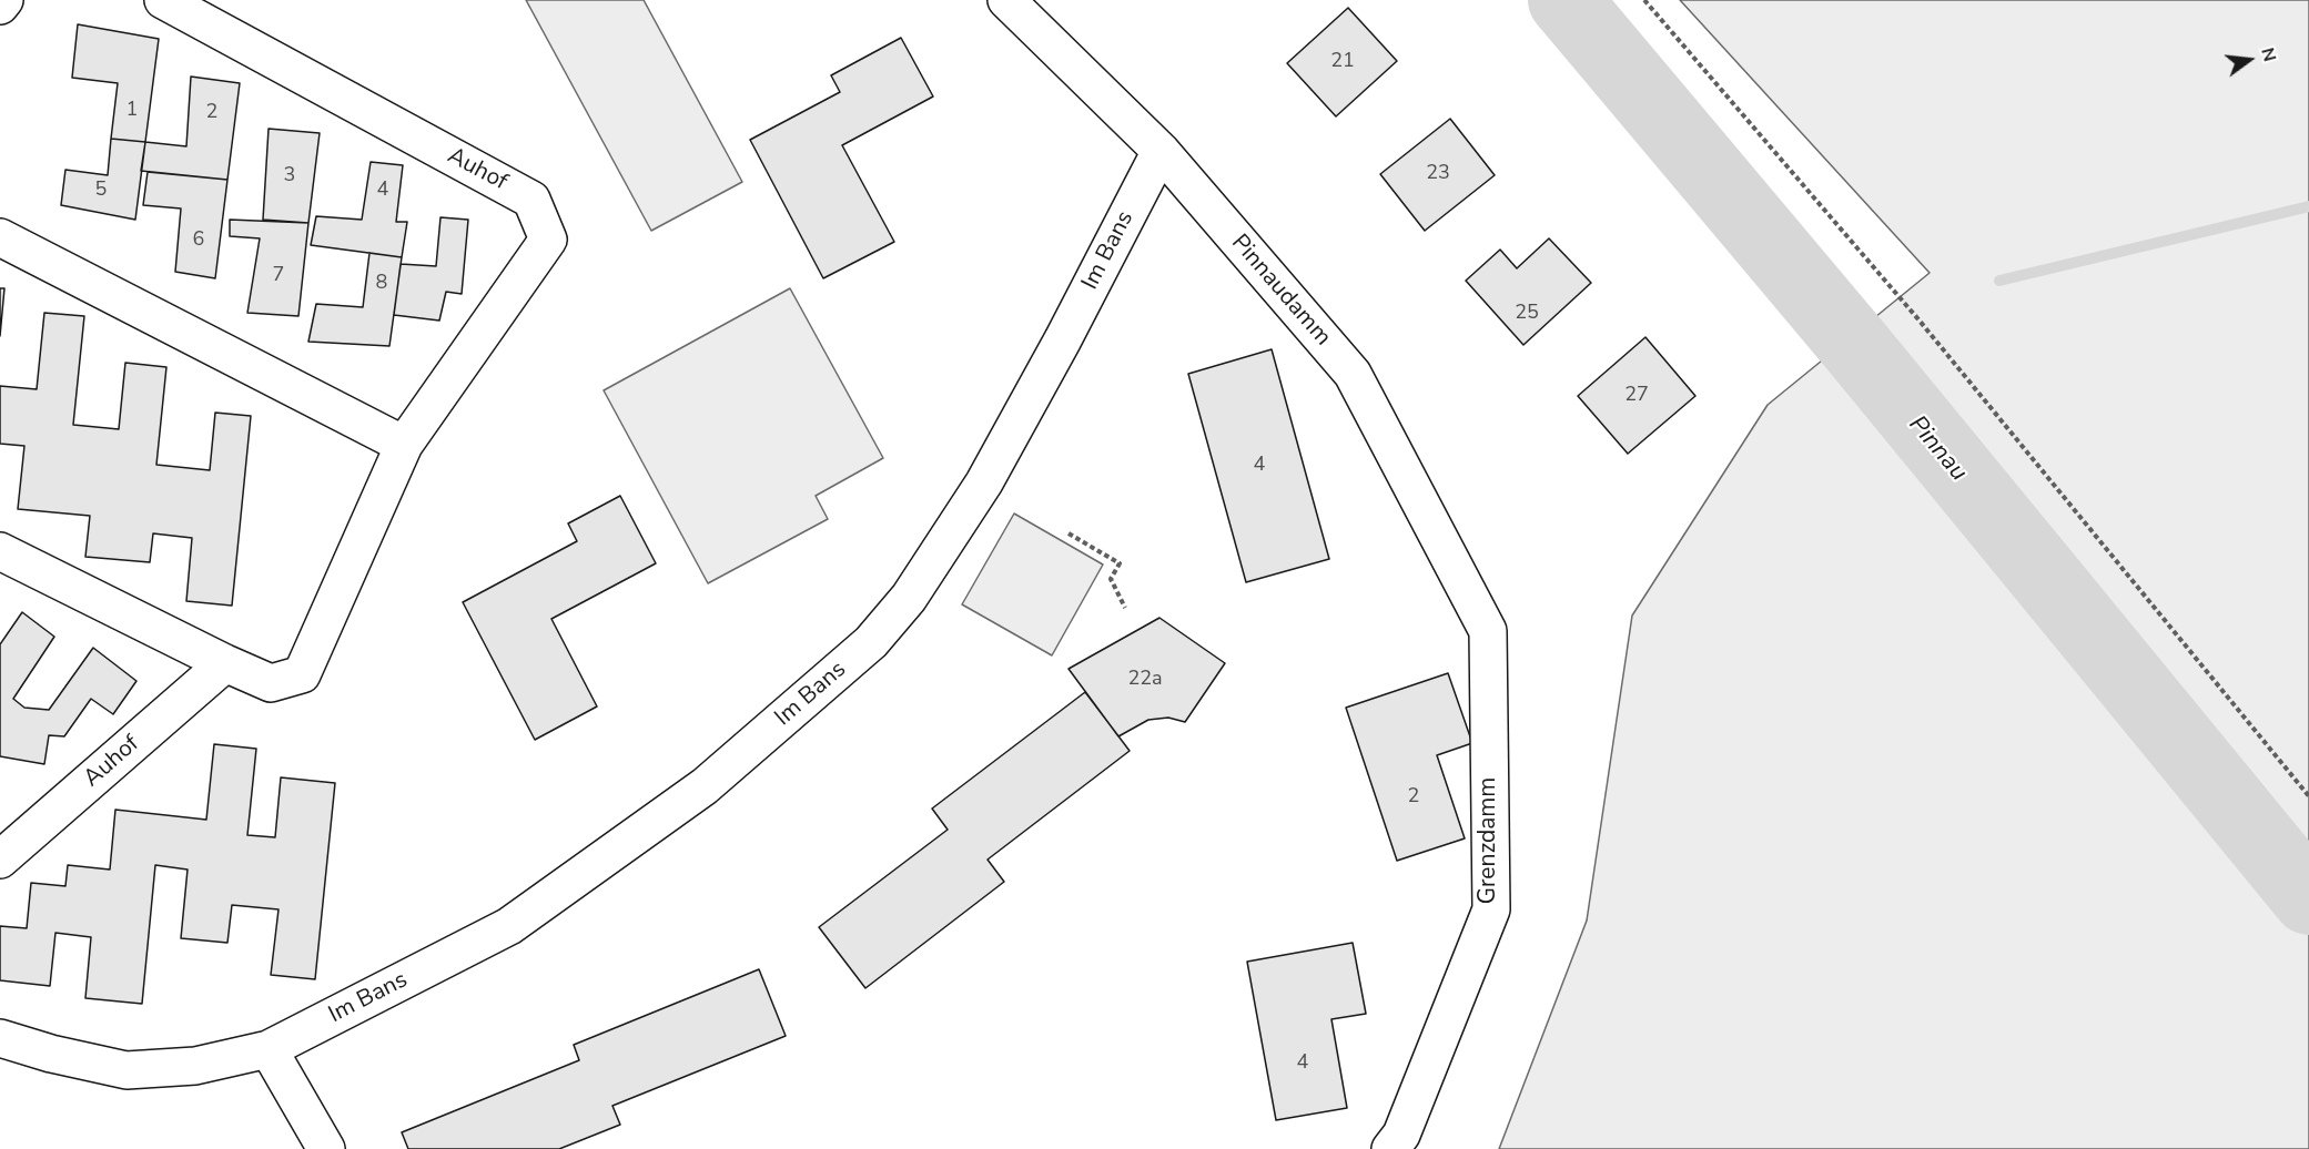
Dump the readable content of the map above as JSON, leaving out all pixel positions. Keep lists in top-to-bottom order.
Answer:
{
  "streets": {
    "street": [
      "Auhof",
      "Im Bans",
      "Pinnaudamm",
      "Grenzdamm"
    ]
  },
  "crossings": [
    ["Im Bans", "Pinnaudamm"],
    ["Pinnaudamm", "Grenzdamm"]
  ],
  "water": ["Pinnau"],
  "house_numbers": [
    "21",
    "1",
    "2",
    "23",
    "3",
    "5",
    "4",
    "6",
    "7",
    "8",
    "25",
    "27",
    "4",
    "22a",
    "2",
    "4"
  ],
  "north": "right"
}
